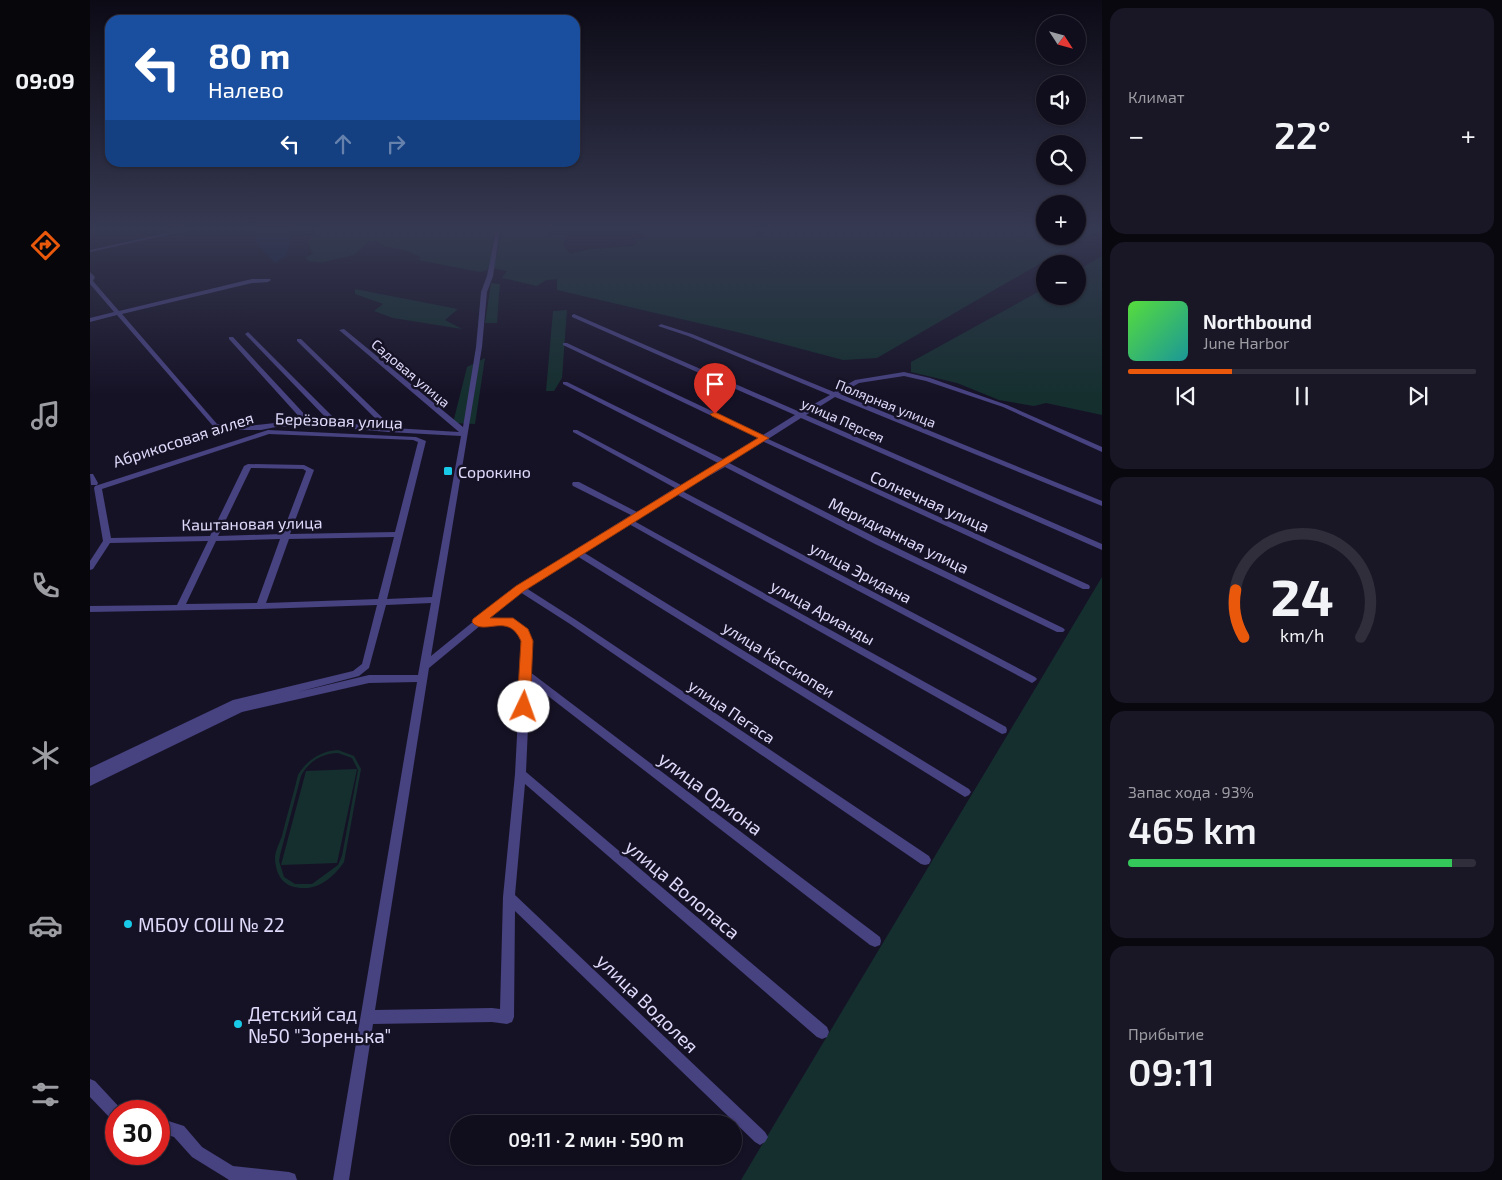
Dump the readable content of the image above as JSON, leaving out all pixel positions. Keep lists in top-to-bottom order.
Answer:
{
  "streets": {
    "street": [
      "Садовая улица",
      "Полярная улица",
      "Берёзовая улица",
      "улица Персея",
      "Абрикосовая аллея",
      "Солнечная улица",
      "Каштановая улица",
      "Меридианная улица",
      "улица Эридана",
      "улица Арианды",
      "улица Кассиопеи",
      "улица Пегаса",
      "улица Ориона",
      "улица Волопаса",
      "улица Водолея"
    ]
  },
  "crossings": [
    ["Садовая улица", "Абрикосовая аллея"],
    ["Берёзовая улица", "Абрикосовая аллея"],
    ["Берёзовая улица", "Каштановая улица"]
  ],
  "places": {
    "transit": ["Сорокино"],
    "other": ["МБОУ СОШ № 22", "Детский сад №50 \"Зоренька\""]
  },
  "north": "bottom right",
  "page": {
    "tabs": "09:09",
    "tile": [
      "Климат",
      ["Запас хода · 93%", "465 km"],
      ["Прибытие", "09:11"]
    ],
    "map_buttons": ["+", "−"],
    "turn": ["80 m", "Налево"],
    "heat": ["−", "22°", "+"],
    "song": ["Northbound", "June Harbor"],
    "limit": "30",
    "trip": "09:11 · 2 мин · 590 m",
    "gauge": ["24", "km/h"]
  }
}
